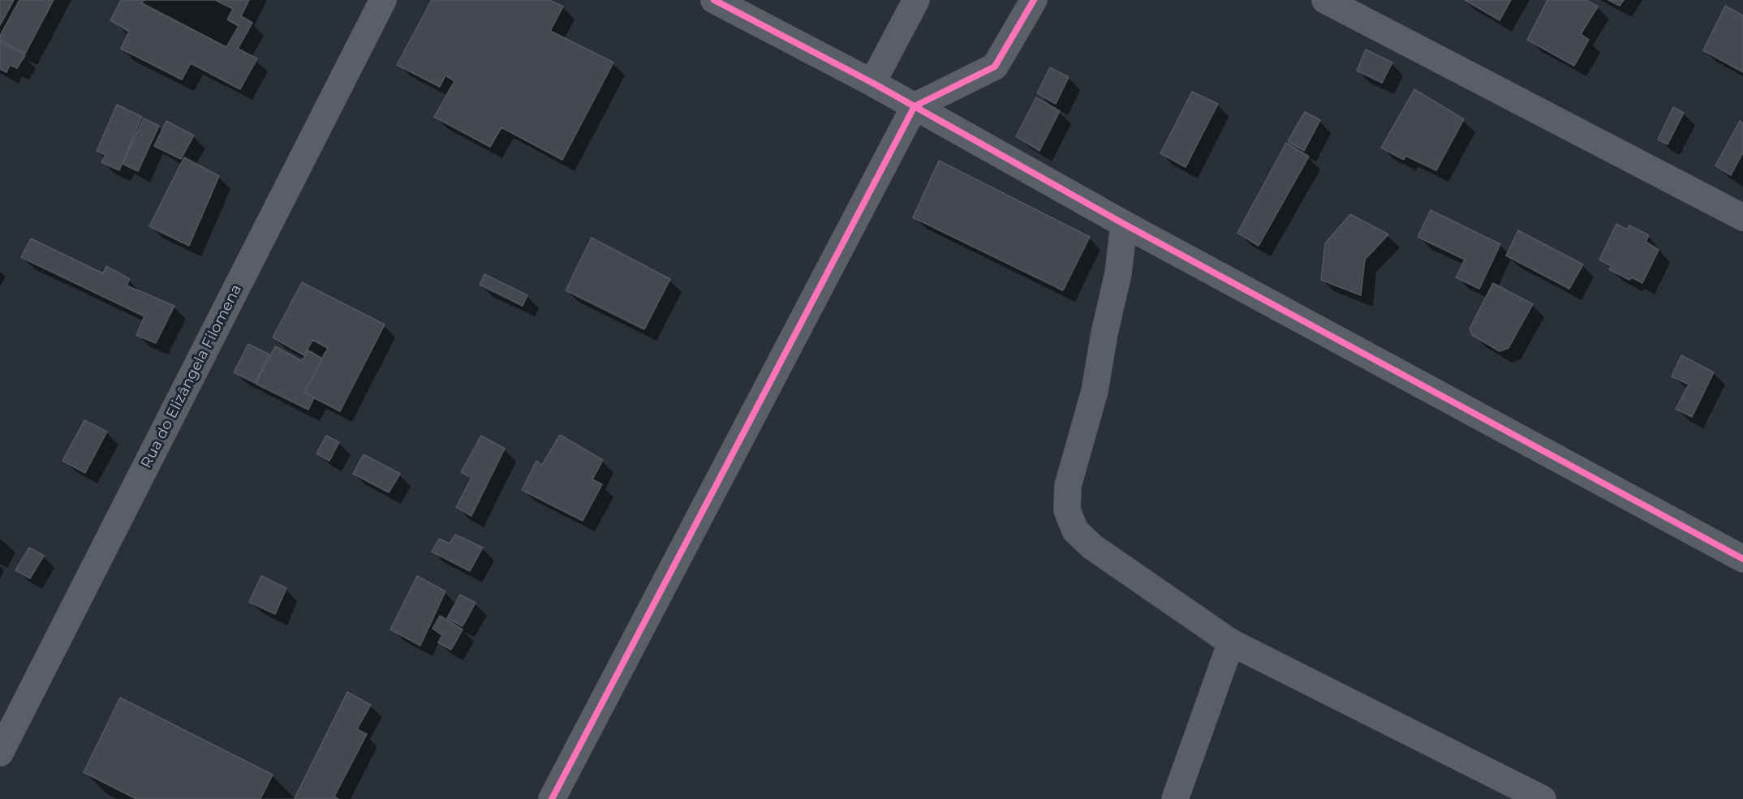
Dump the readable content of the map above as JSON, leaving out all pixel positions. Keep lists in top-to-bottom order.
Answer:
{
  "streets": {
    "street": ["Rua do Elizângela Filomena"]
  }
}
